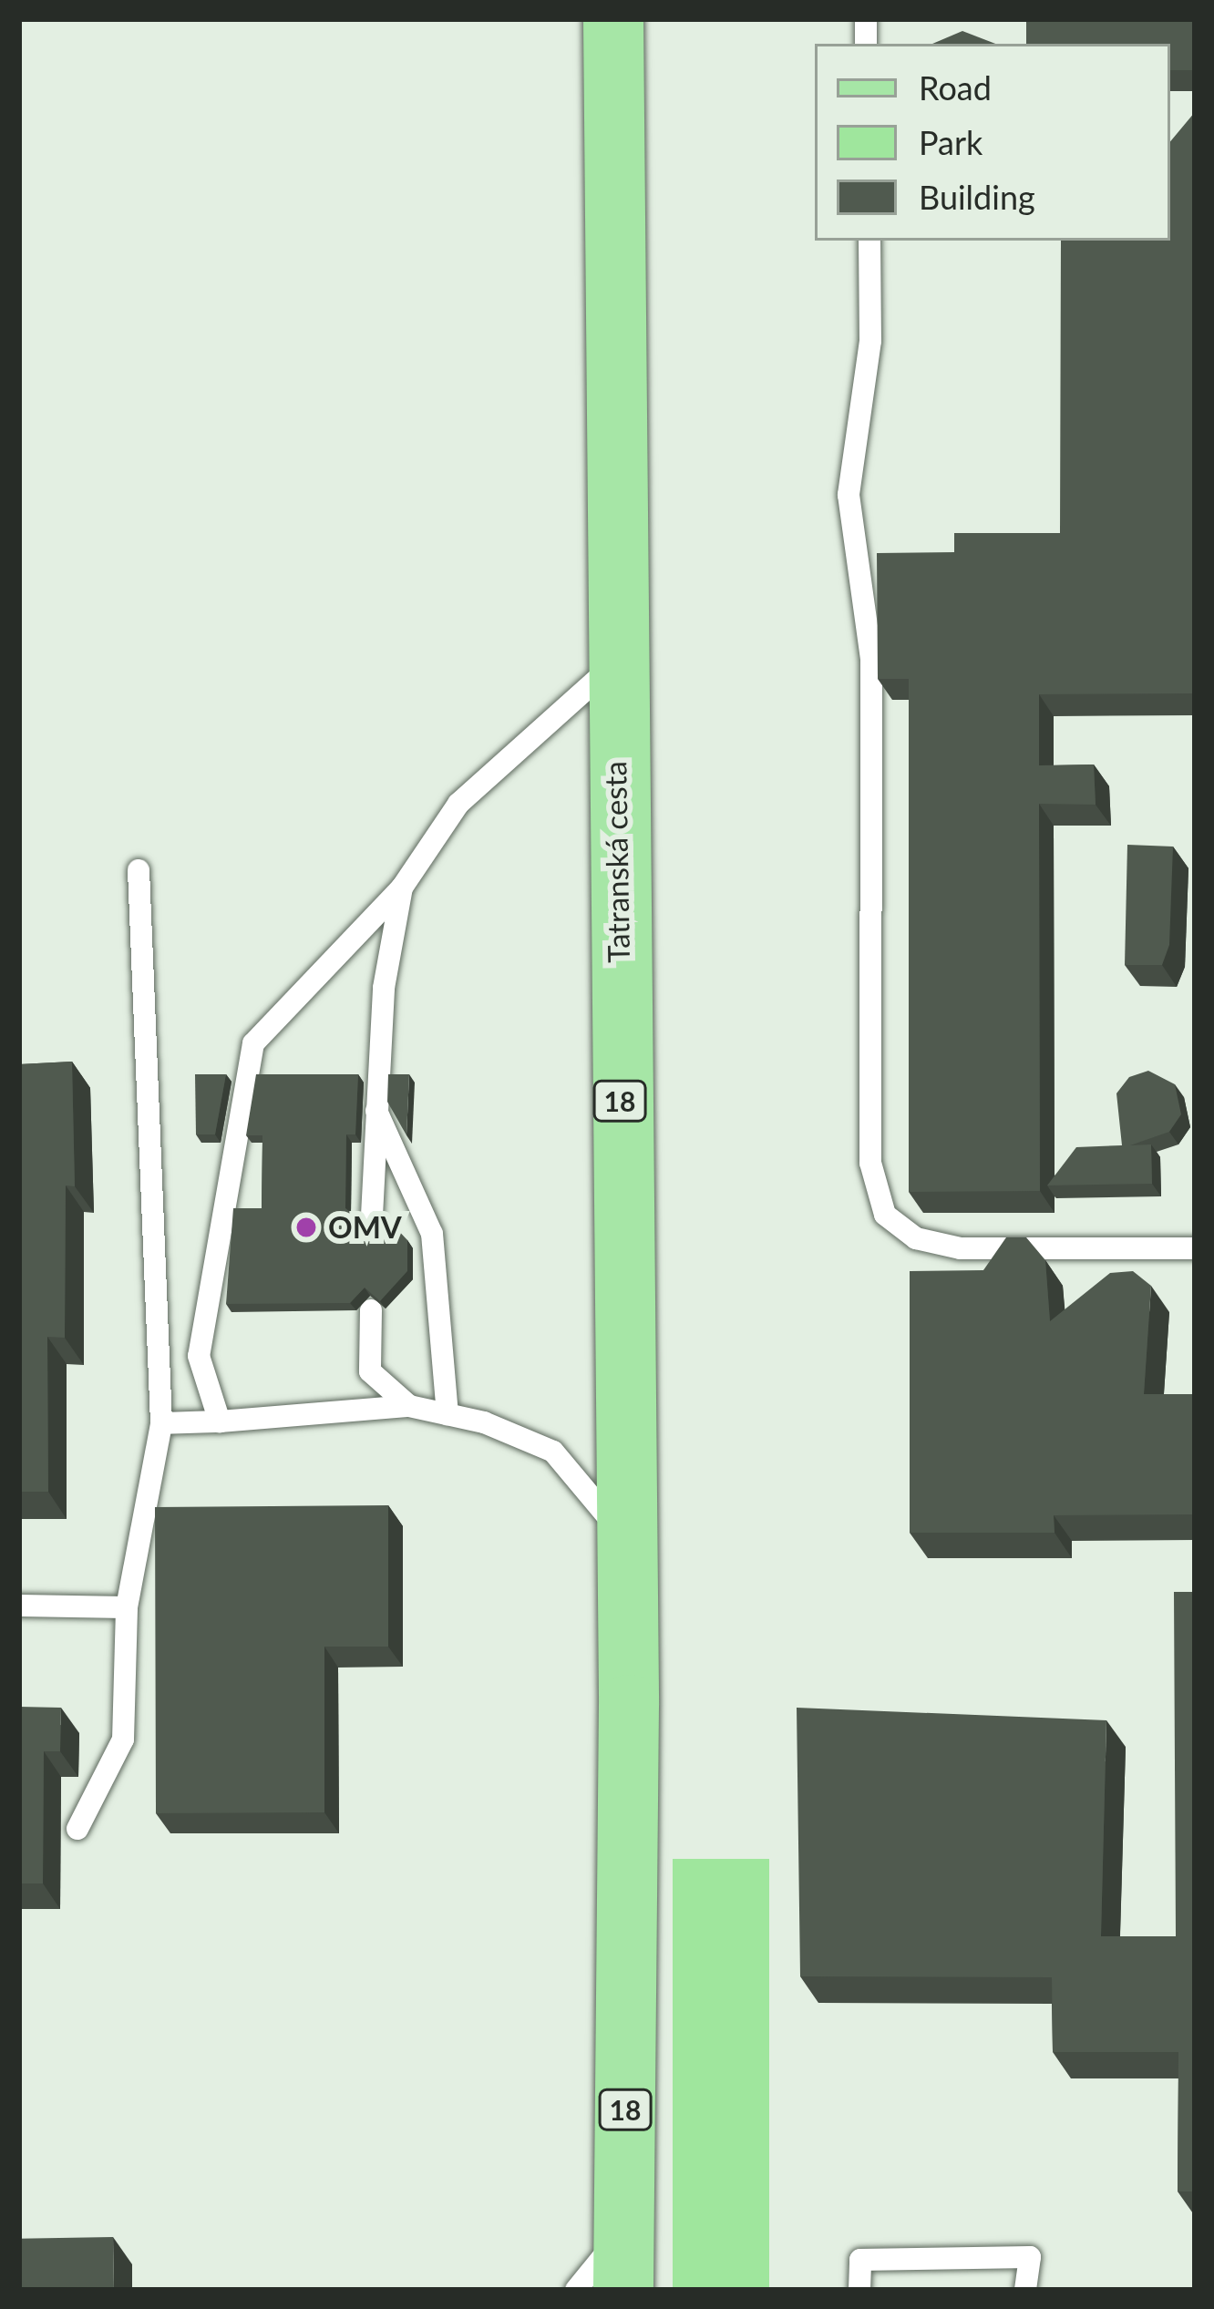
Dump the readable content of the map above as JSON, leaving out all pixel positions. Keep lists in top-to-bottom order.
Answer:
{
  "streets": {
    "main road": ["Tatranská cesta", "18"]
  },
  "crossings": [
    ["Tatranská cesta", "18"]
  ],
  "places": ["OMV"],
  "legend": ["Road", "Park", "Building"]
}
